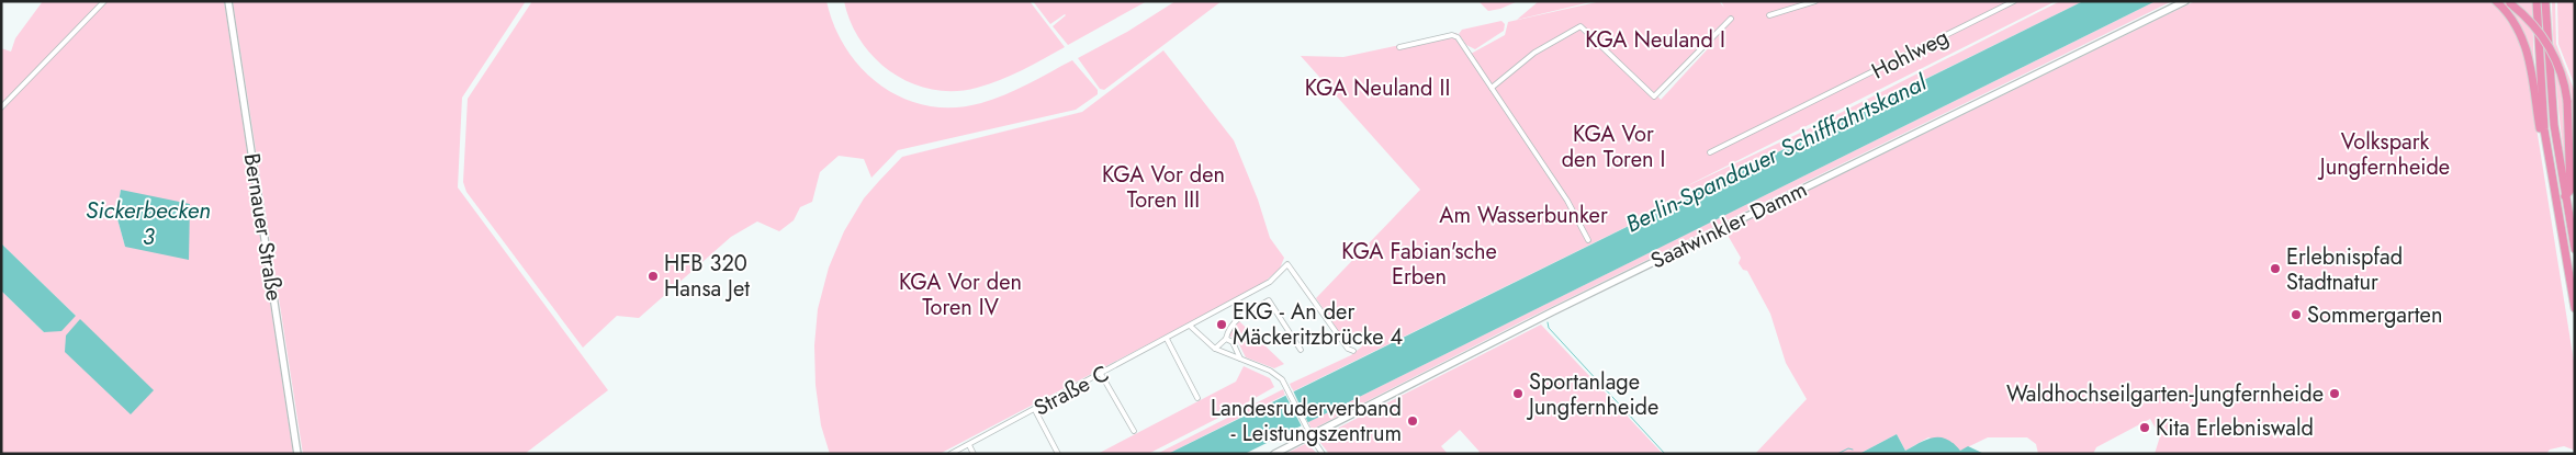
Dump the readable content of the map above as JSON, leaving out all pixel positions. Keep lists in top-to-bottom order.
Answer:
{
  "streets": {
    "main road": ["Saatwinkler Damm", "Bernauer Straße"],
    "street": ["Hohlweg", "Straße C"]
  },
  "water": ["Berlin-Spandauer Schifffahrtskanal", "Sickerbecken 3"],
  "parks": [
    "KGA Neuland I",
    "KGA Neuland II",
    "KGA Vor den Toren I",
    "Volkspark Jungfernheide",
    "KGA Vor den Toren III",
    "Am Wasserbunker",
    "KGA Fabian'sche Erben",
    "KGA Vor den Toren IV"
  ],
  "places": [
    "Erlebnispfad Stadtnatur",
    "HFB 320 Hansa Jet",
    "Sommergarten",
    "EKG - An der Mäckeritzbrücke 4",
    "Sportanlage Jungfernheide",
    "Waldhochseilgarten-Jungfernheide",
    "Landesruderverband - Leistungszentrum",
    "Kita Erlebniswald"
  ]
}
